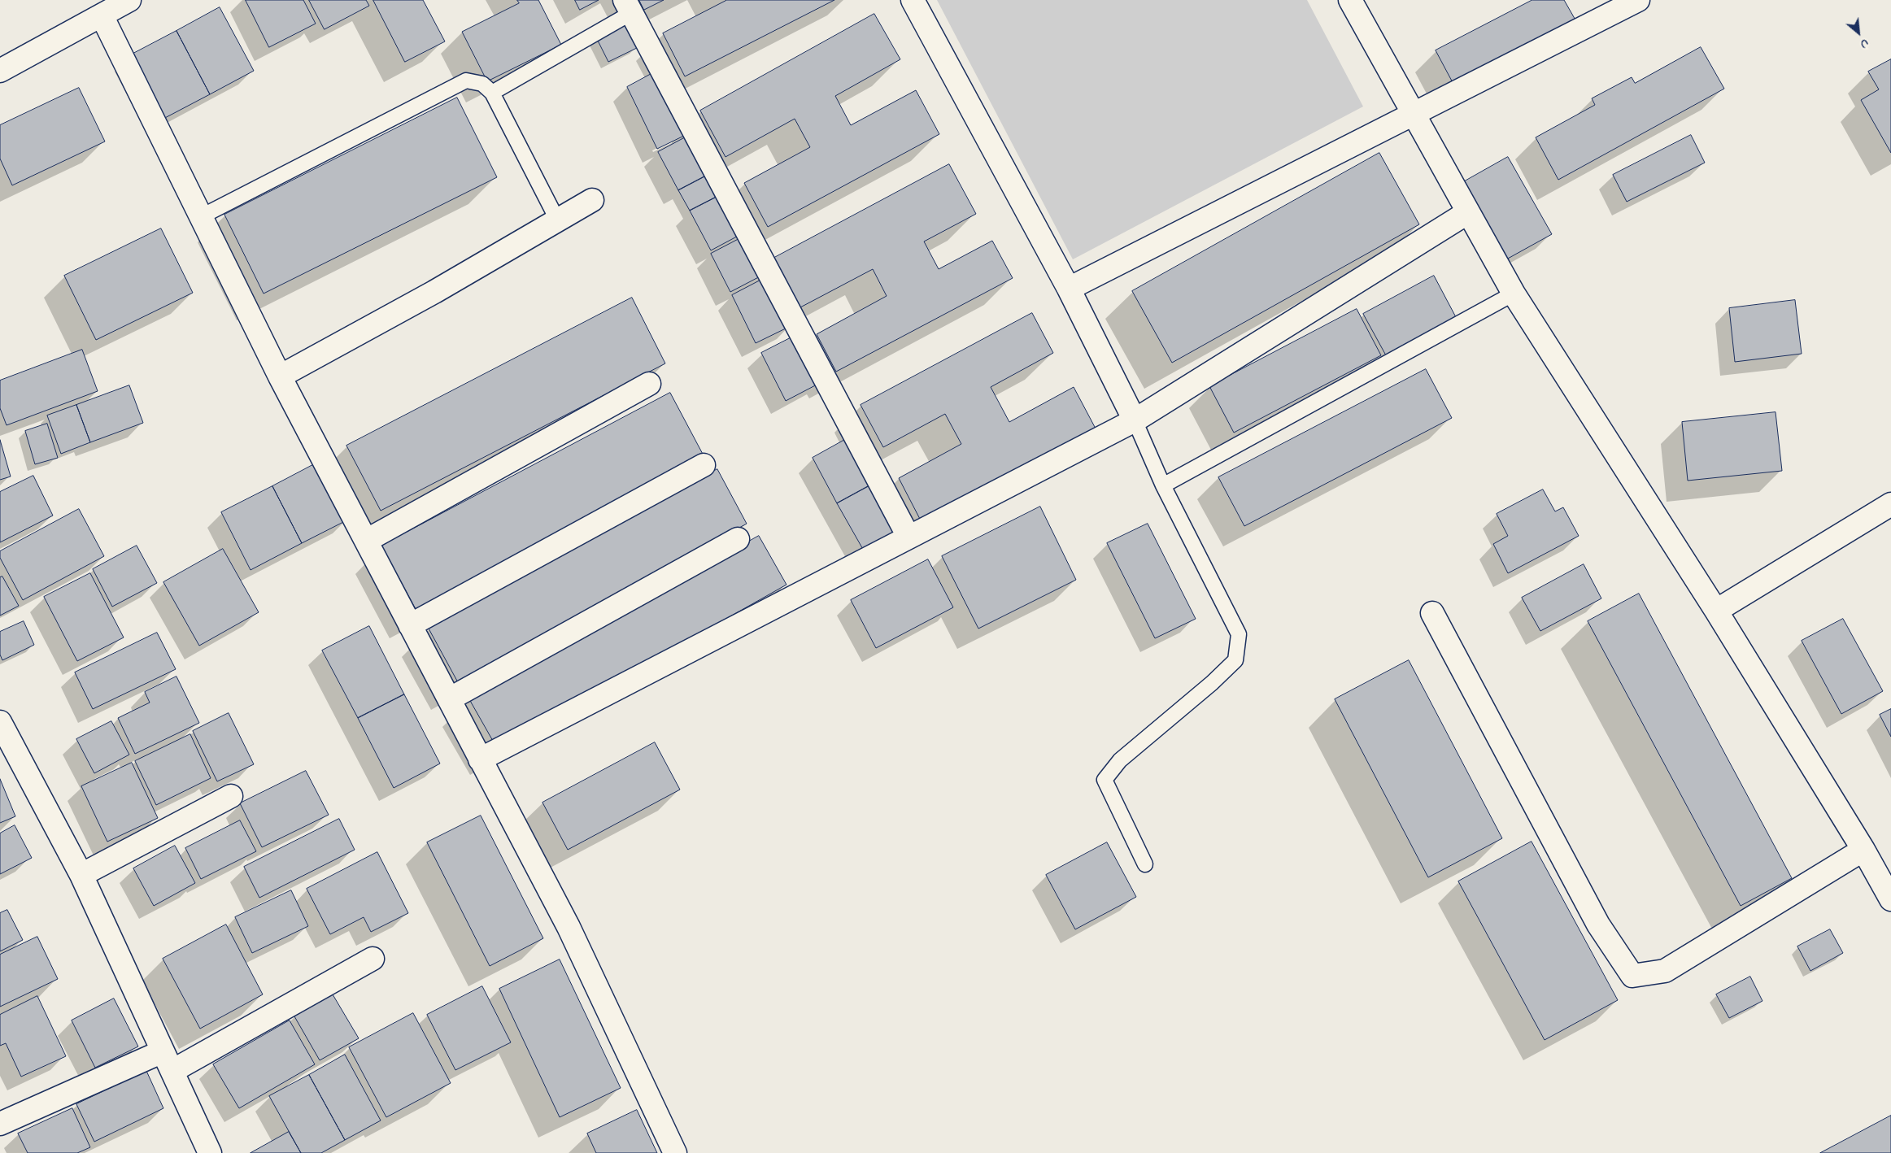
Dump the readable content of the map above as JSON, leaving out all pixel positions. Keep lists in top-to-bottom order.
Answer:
{
  "north": "bottom right"
}
